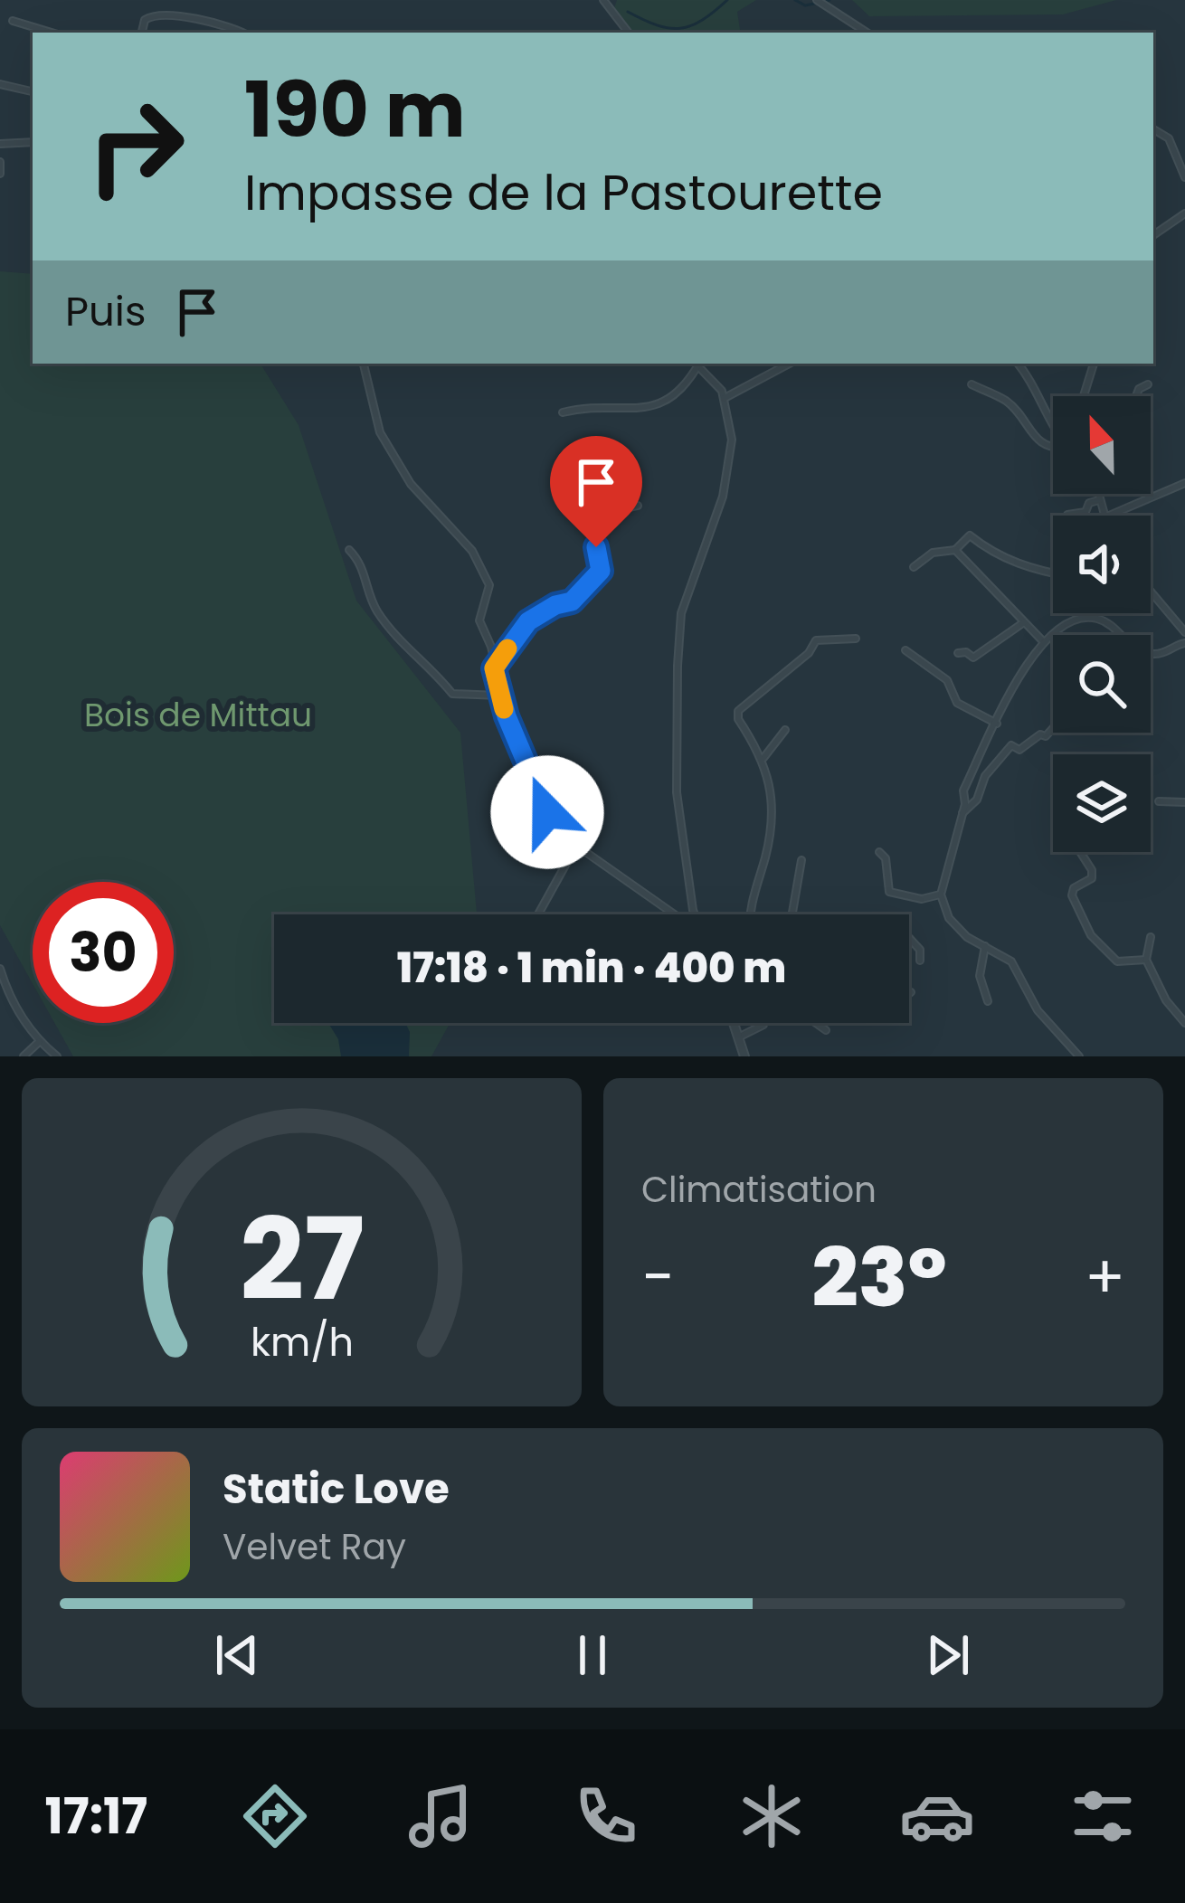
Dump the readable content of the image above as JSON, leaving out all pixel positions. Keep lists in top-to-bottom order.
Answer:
{
  "parks": ["Bois de Mittau"],
  "north": "top",
  "page": {
    "turn": ["190 m", "Impasse de la Pastourette"],
    "then": "Puis",
    "limit": "30",
    "trip": "17:18 · 1 min · 400 m",
    "tile": "Climatisation",
    "heat": ["−", "23°", "+"],
    "song": ["Static Love", "Velvet Ray"],
    "tabs": "17:17",
    "gauge": ["27", "km/h"]
  }
}
